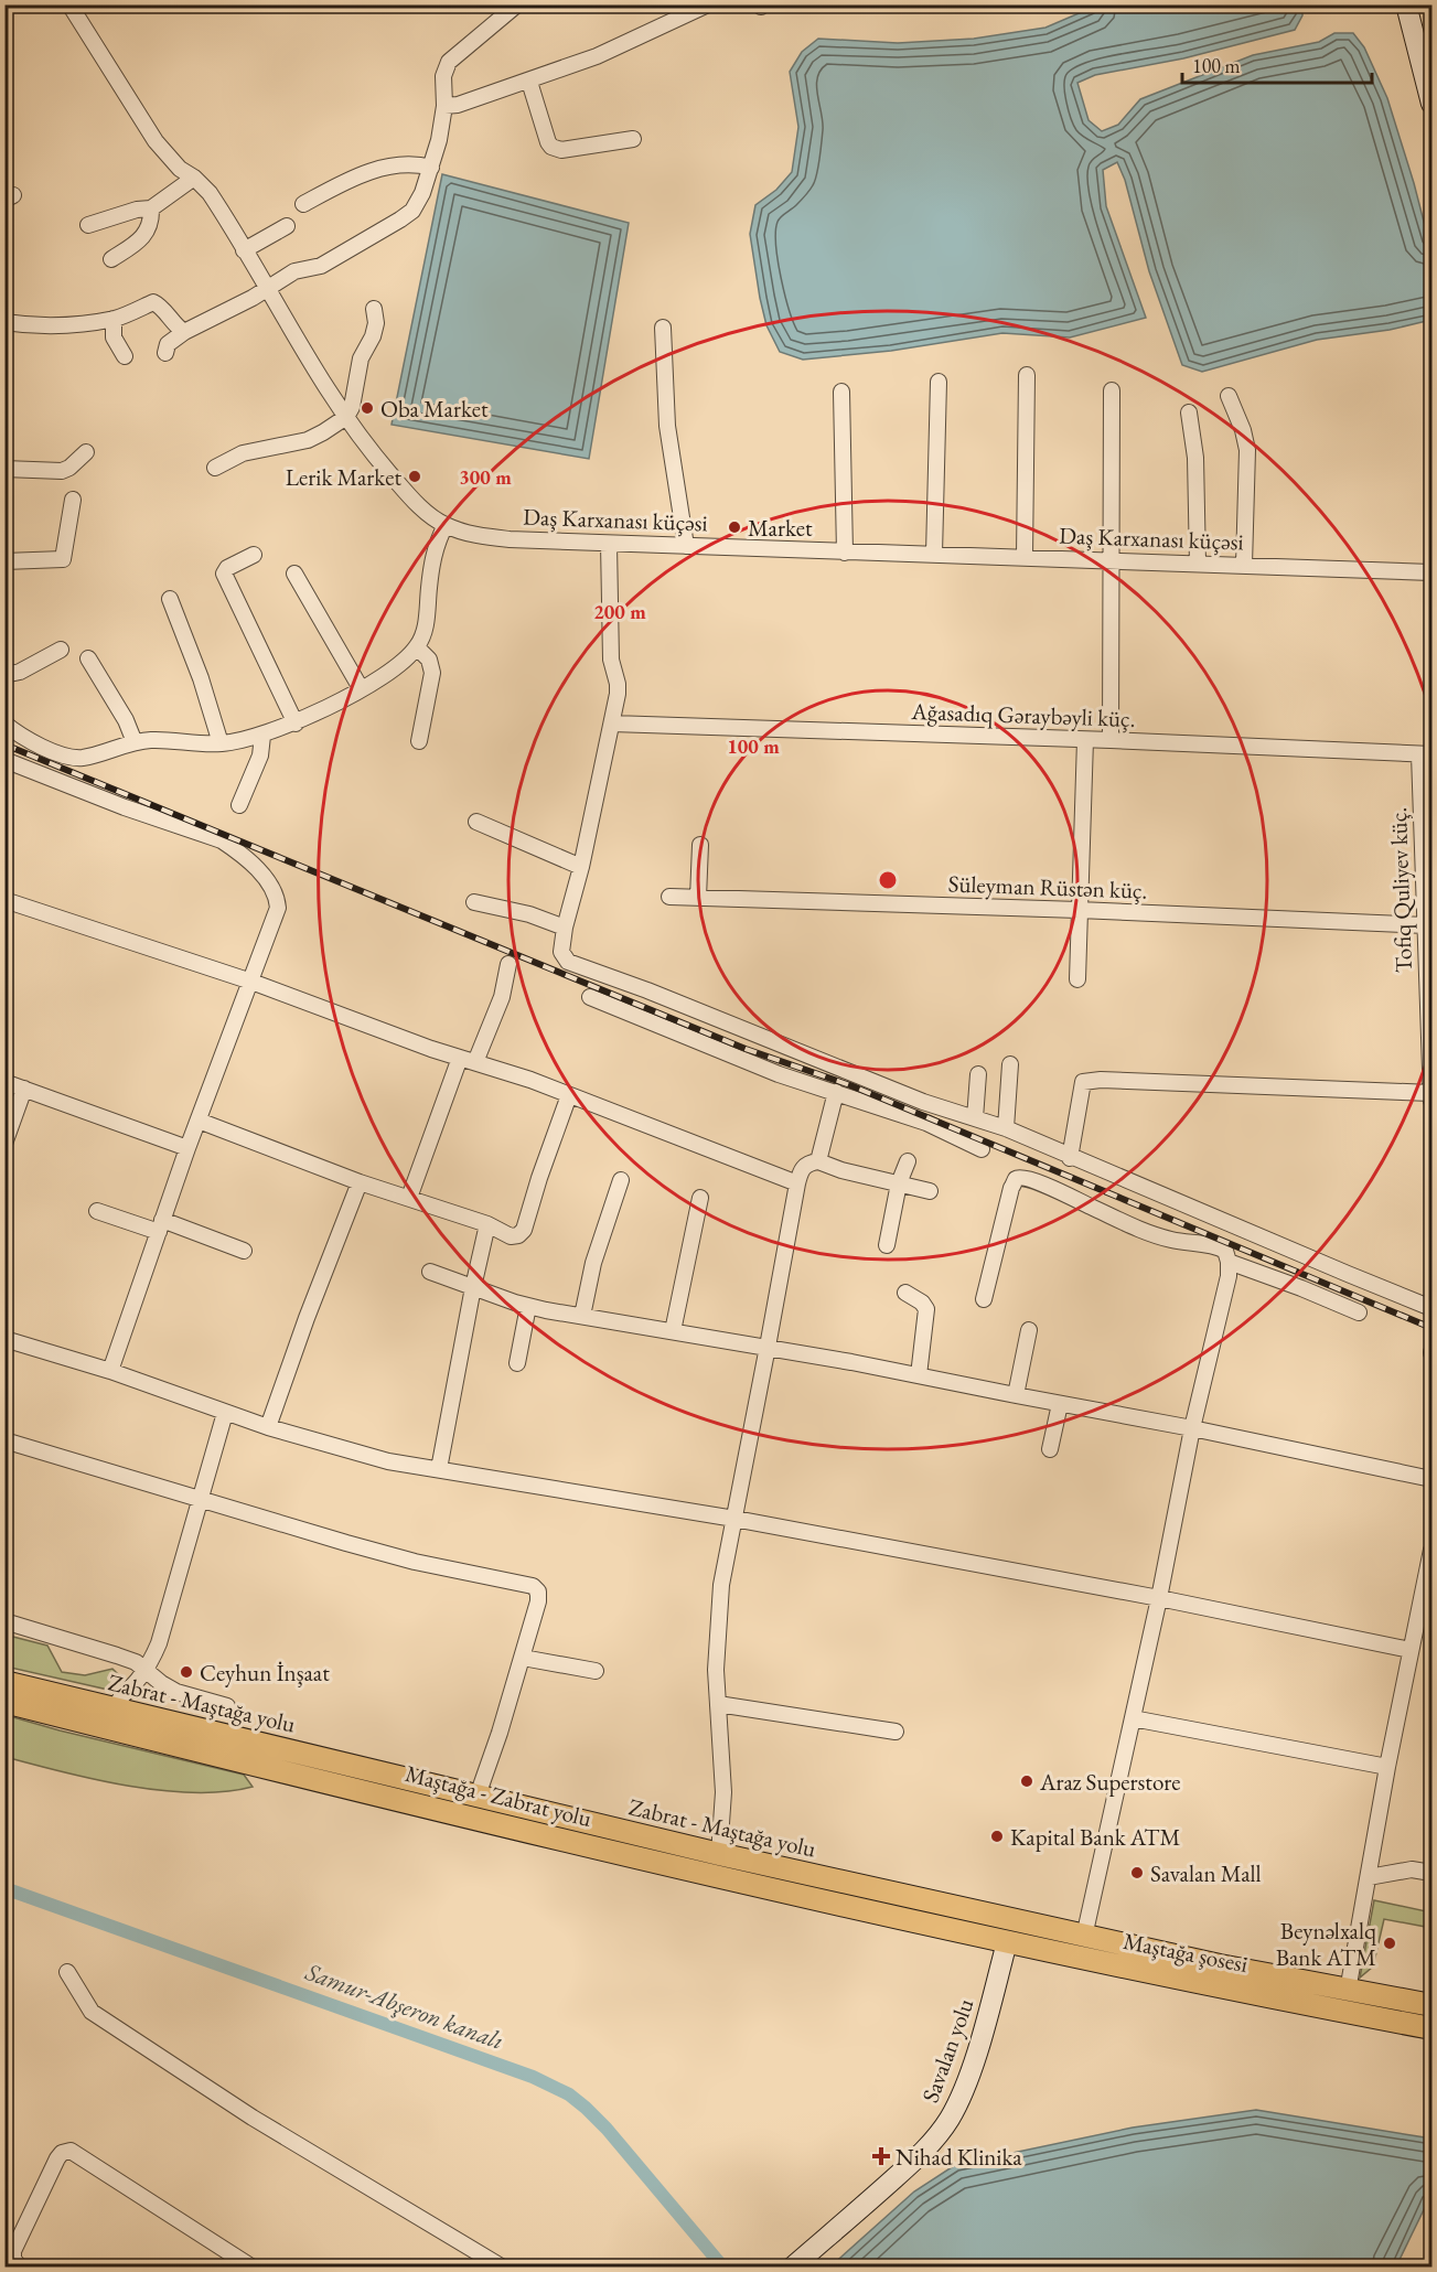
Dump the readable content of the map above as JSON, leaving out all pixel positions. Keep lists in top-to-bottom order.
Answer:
{
  "streets": {
    "main road": ["Zabrat - Maştağa yolu", "Maştağa - Zabrat yolu", "Maştağa şosesi"],
    "street": [
      "Daş Karxanası küçəsi",
      "Ağasadıq Gəraybəyli küç.",
      "Süleyman Rüstən küç.",
      "Tofiq Quliyev küç.",
      "Savalan yolu"
    ]
  },
  "crossings": [
    ["Ağasadıq Gəraybəyli küç.", "Tofiq Quliyev küç."],
    ["Süleyman Rüstən küç.", "Tofiq Quliyev küç."],
    ["Maştağa - Zabrat yolu", "Maştağa şosesi"],
    ["Maştağa - Zabrat yolu", "Savalan yolu"],
    ["Maştağa şosesi", "Savalan yolu"]
  ],
  "water": ["Samur-Abşeron kanalı"],
  "places": {
    "other": [
      "Oba Market",
      "Lerik Market",
      "Market",
      "Ceyhun İnşaat",
      "Araz Superstore",
      "Kapital Bank ATM",
      "Savalan Mall",
      "Beynəlxalq Bank ATM"
    ],
    "health": ["Nihad Klinika"]
  },
  "scale_bar": "100 m",
  "rings": ["300 m", "200 m", "100 m"]
}
